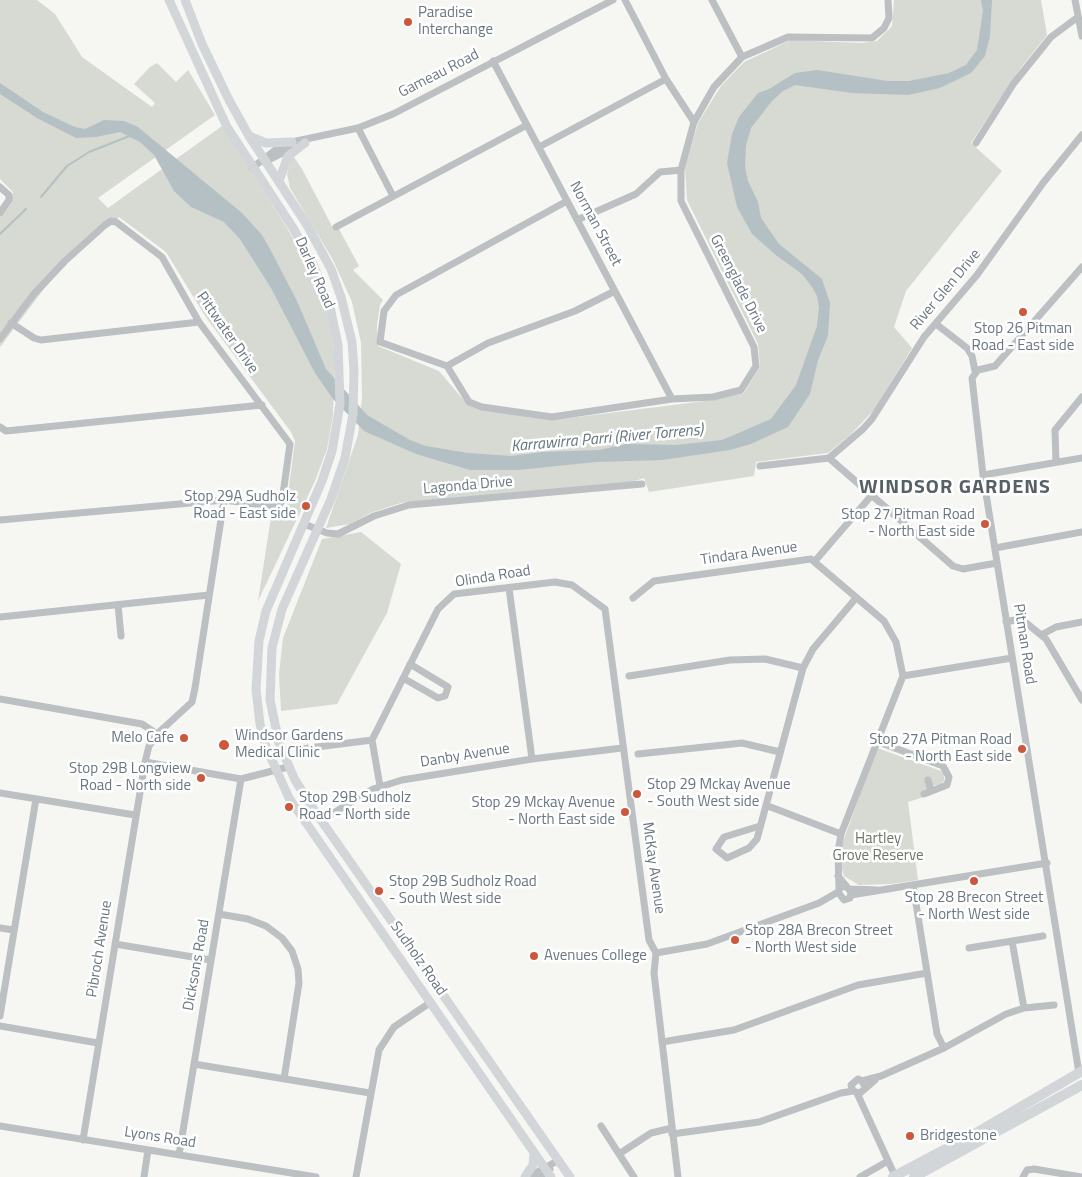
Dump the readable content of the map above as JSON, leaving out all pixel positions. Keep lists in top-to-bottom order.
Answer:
{
  "streets": {
    "main road": ["Darley Road", "Sudholz Road"],
    "street": [
      "Gameau Road",
      "Norman Street",
      "Greenglade Drive",
      "River Glen Drive",
      "Pittwater Drive",
      "Lagonda Drive",
      "Tindara Avenue",
      "Olinda Road",
      "Pitman Road",
      "Danby Avenue",
      "McKay Avenue",
      "Pibroch Avenue",
      "Dicksons Road",
      "Lyons Road"
    ]
  },
  "crossings": [
    ["Gameau Road", "Norman Street"],
    ["Gameau Road", "Darley Road"],
    ["Norman Street", "Greenglade Drive"],
    ["Darley Road", "Lagonda Drive"],
    ["Darley Road", "Sudholz Road"],
    ["Olinda Road", "McKay Avenue"],
    ["Danby Avenue", "McKay Avenue"],
    ["Danby Avenue", "Sudholz Road"],
    ["Pibroch Avenue", "Lyons Road"],
    ["Dicksons Road", "Lyons Road"]
  ],
  "districts": ["WINDSOR GARDENS"],
  "water": ["Karrawirra Parri (River Torrens)"],
  "parks": ["Hartley Grove Reserve"],
  "places": [
    "Paradise Interchange",
    "Stop 26 Pitman Road - East side",
    "Stop 29A Sudholz Road - East side",
    "Stop 27 Pitman Road - North East side",
    "Melo Cafe",
    "Windsor Gardens Medical Clinic",
    "Stop 27A Pitman Road - North East side",
    "Stop 29B Longview Road - North side",
    "Stop 29 Mckay Avenue - South West side",
    "Stop 29B Sudholz Road - North side",
    "Stop 29 Mckay Avenue - North East side",
    "Stop 28 Brecon Street - North West side",
    "Stop 29B Sudholz Road - South West side",
    "Stop 28A Brecon Street - North West side",
    "Avenues College",
    "Bridgestone"
  ]
}
